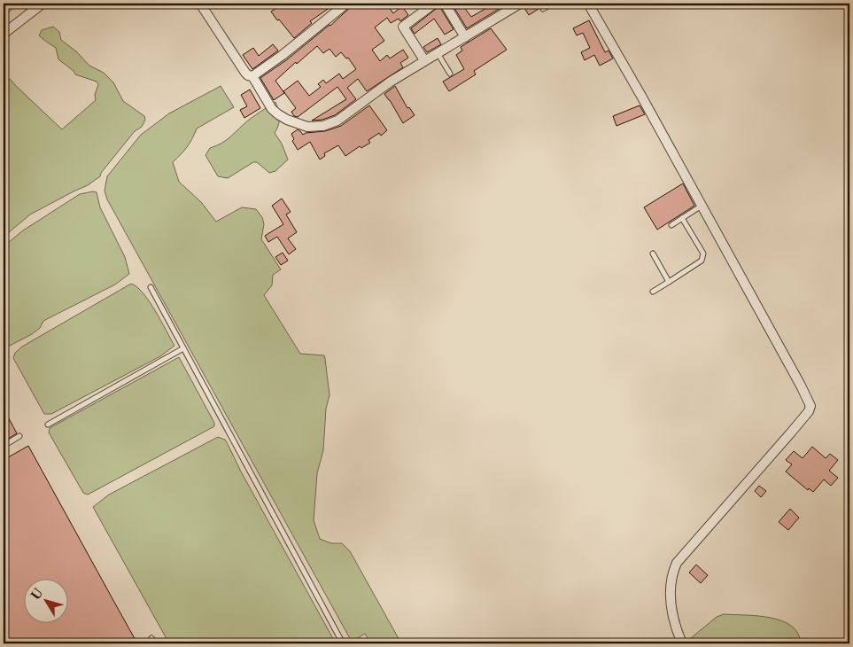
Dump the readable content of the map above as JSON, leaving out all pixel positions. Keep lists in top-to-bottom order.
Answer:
{
  "north": "top left"
}
